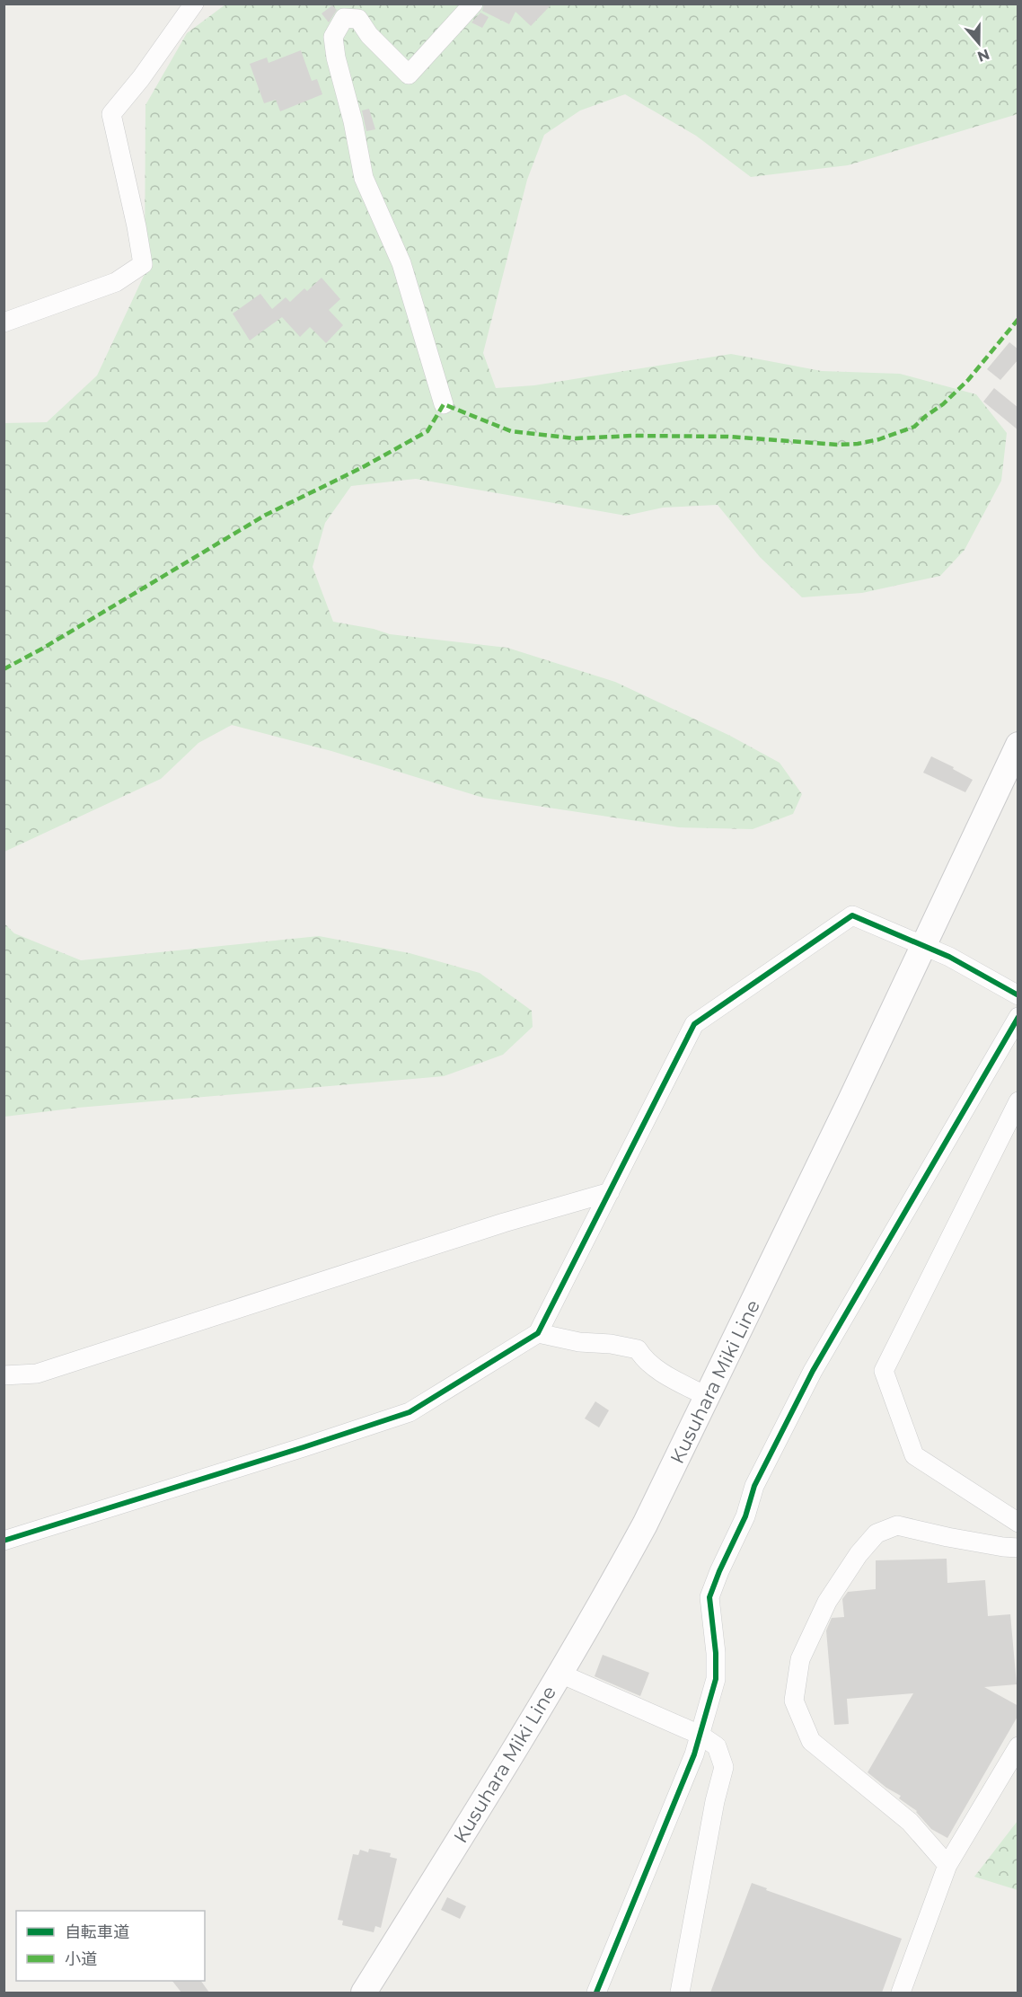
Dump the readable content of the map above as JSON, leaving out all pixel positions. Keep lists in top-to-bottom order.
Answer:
{
  "streets": {
    "main road": ["Kusuhara Miki Line"]
  },
  "legend": ["自転車道", "小道"],
  "north": "bottom"
}
